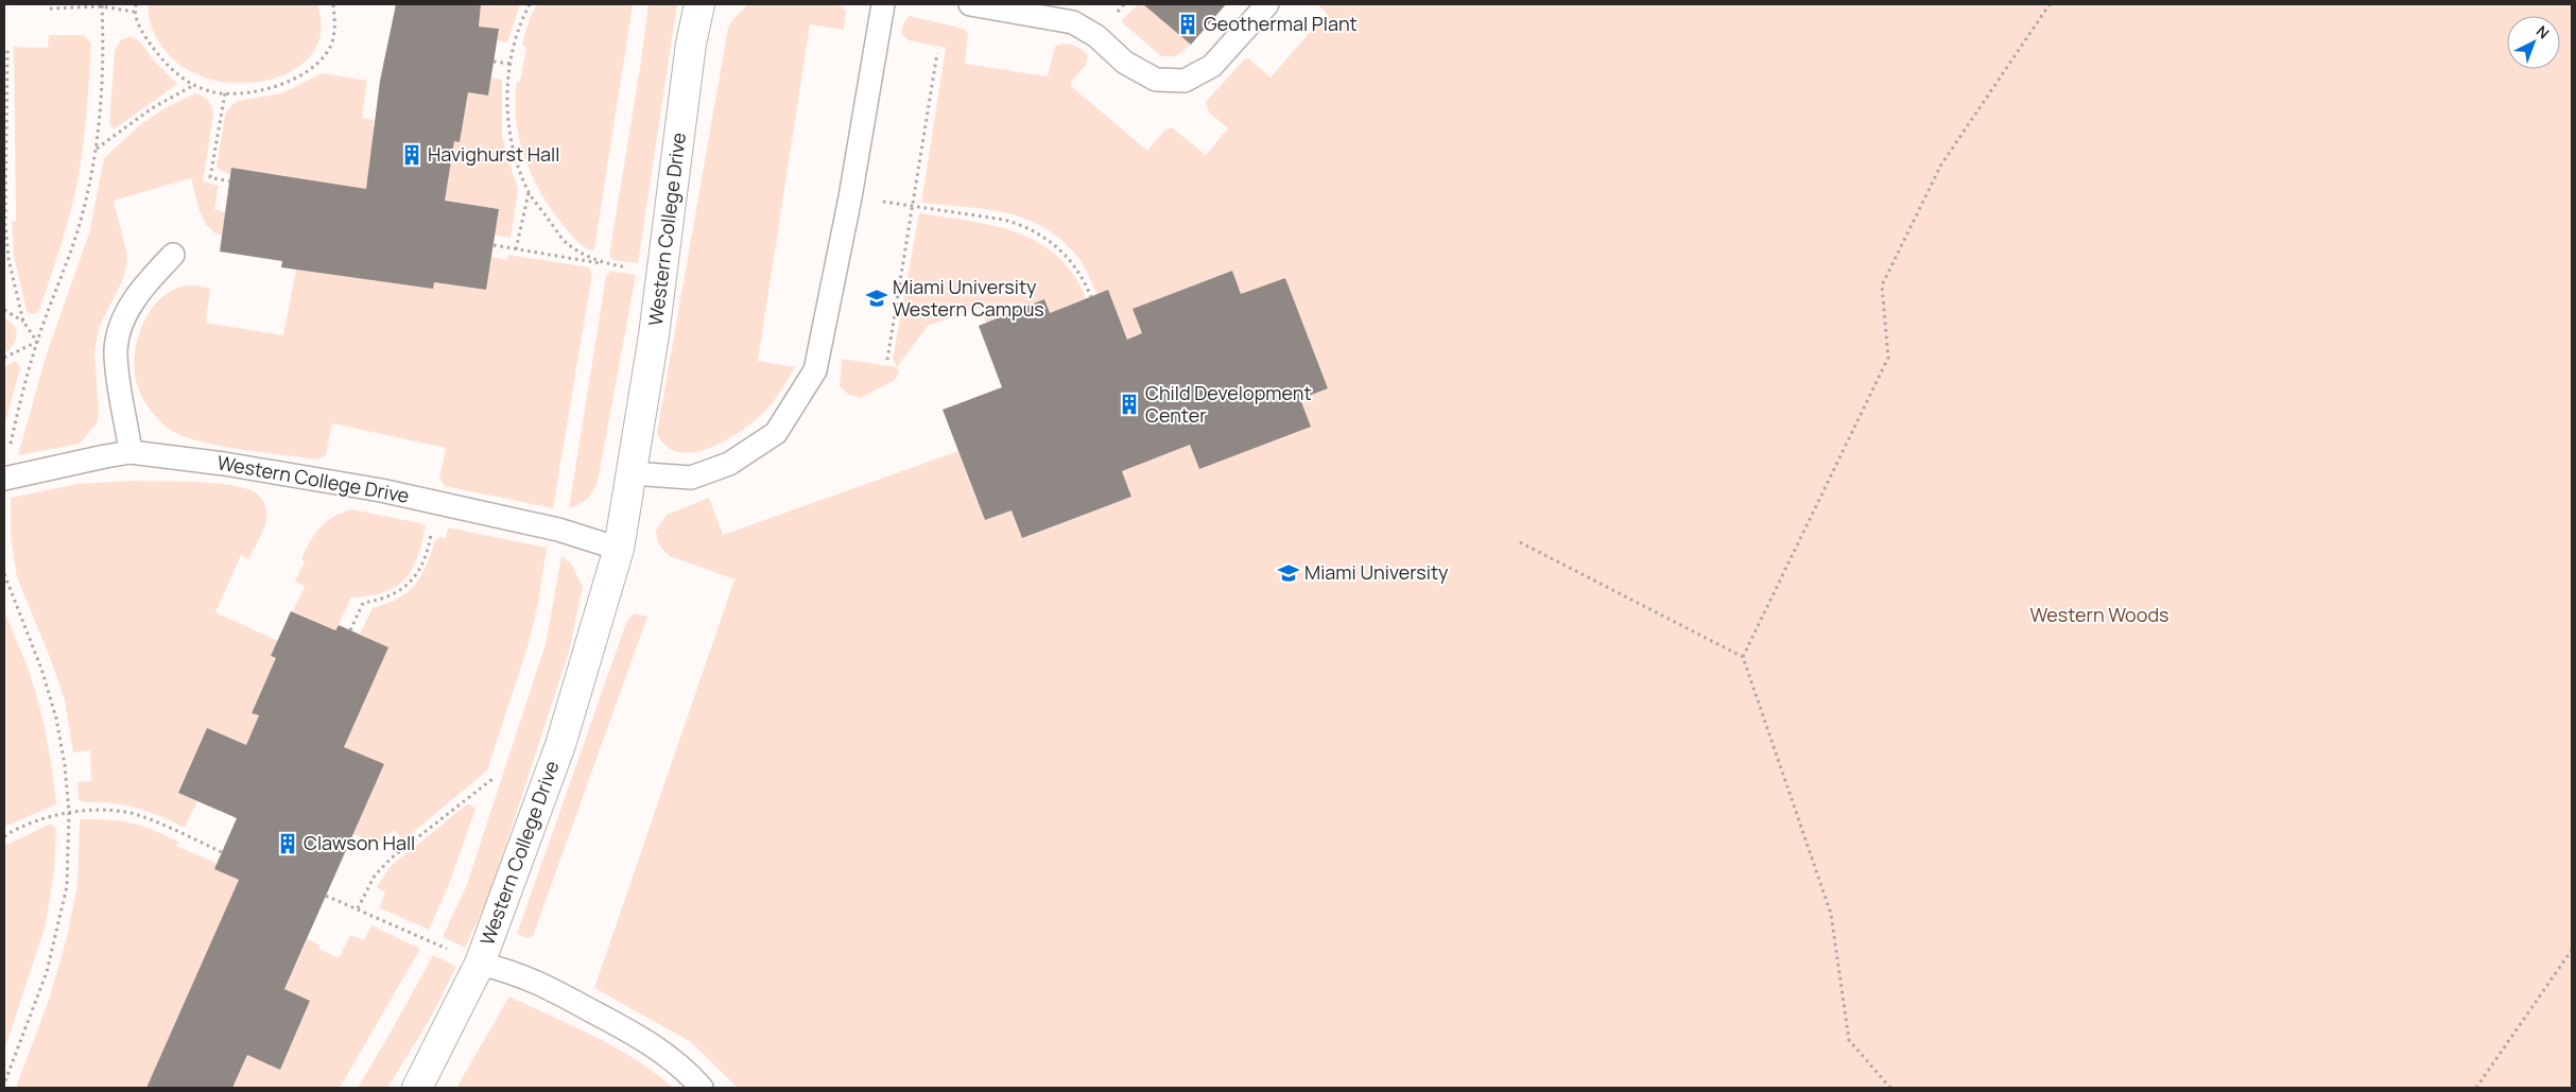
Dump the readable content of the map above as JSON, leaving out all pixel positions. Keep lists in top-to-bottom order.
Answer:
{
  "streets": {
    "street": ["Western College Drive"]
  },
  "parks": ["Western Woods"],
  "places": {
    "building": [
      "Geothermal Plant",
      "Havighurst Hall",
      "Child Development Center",
      "Clawson Hall"
    ],
    "school or university": ["Miami University Western Campus", "Miami University"]
  },
  "north": "top right"
}
